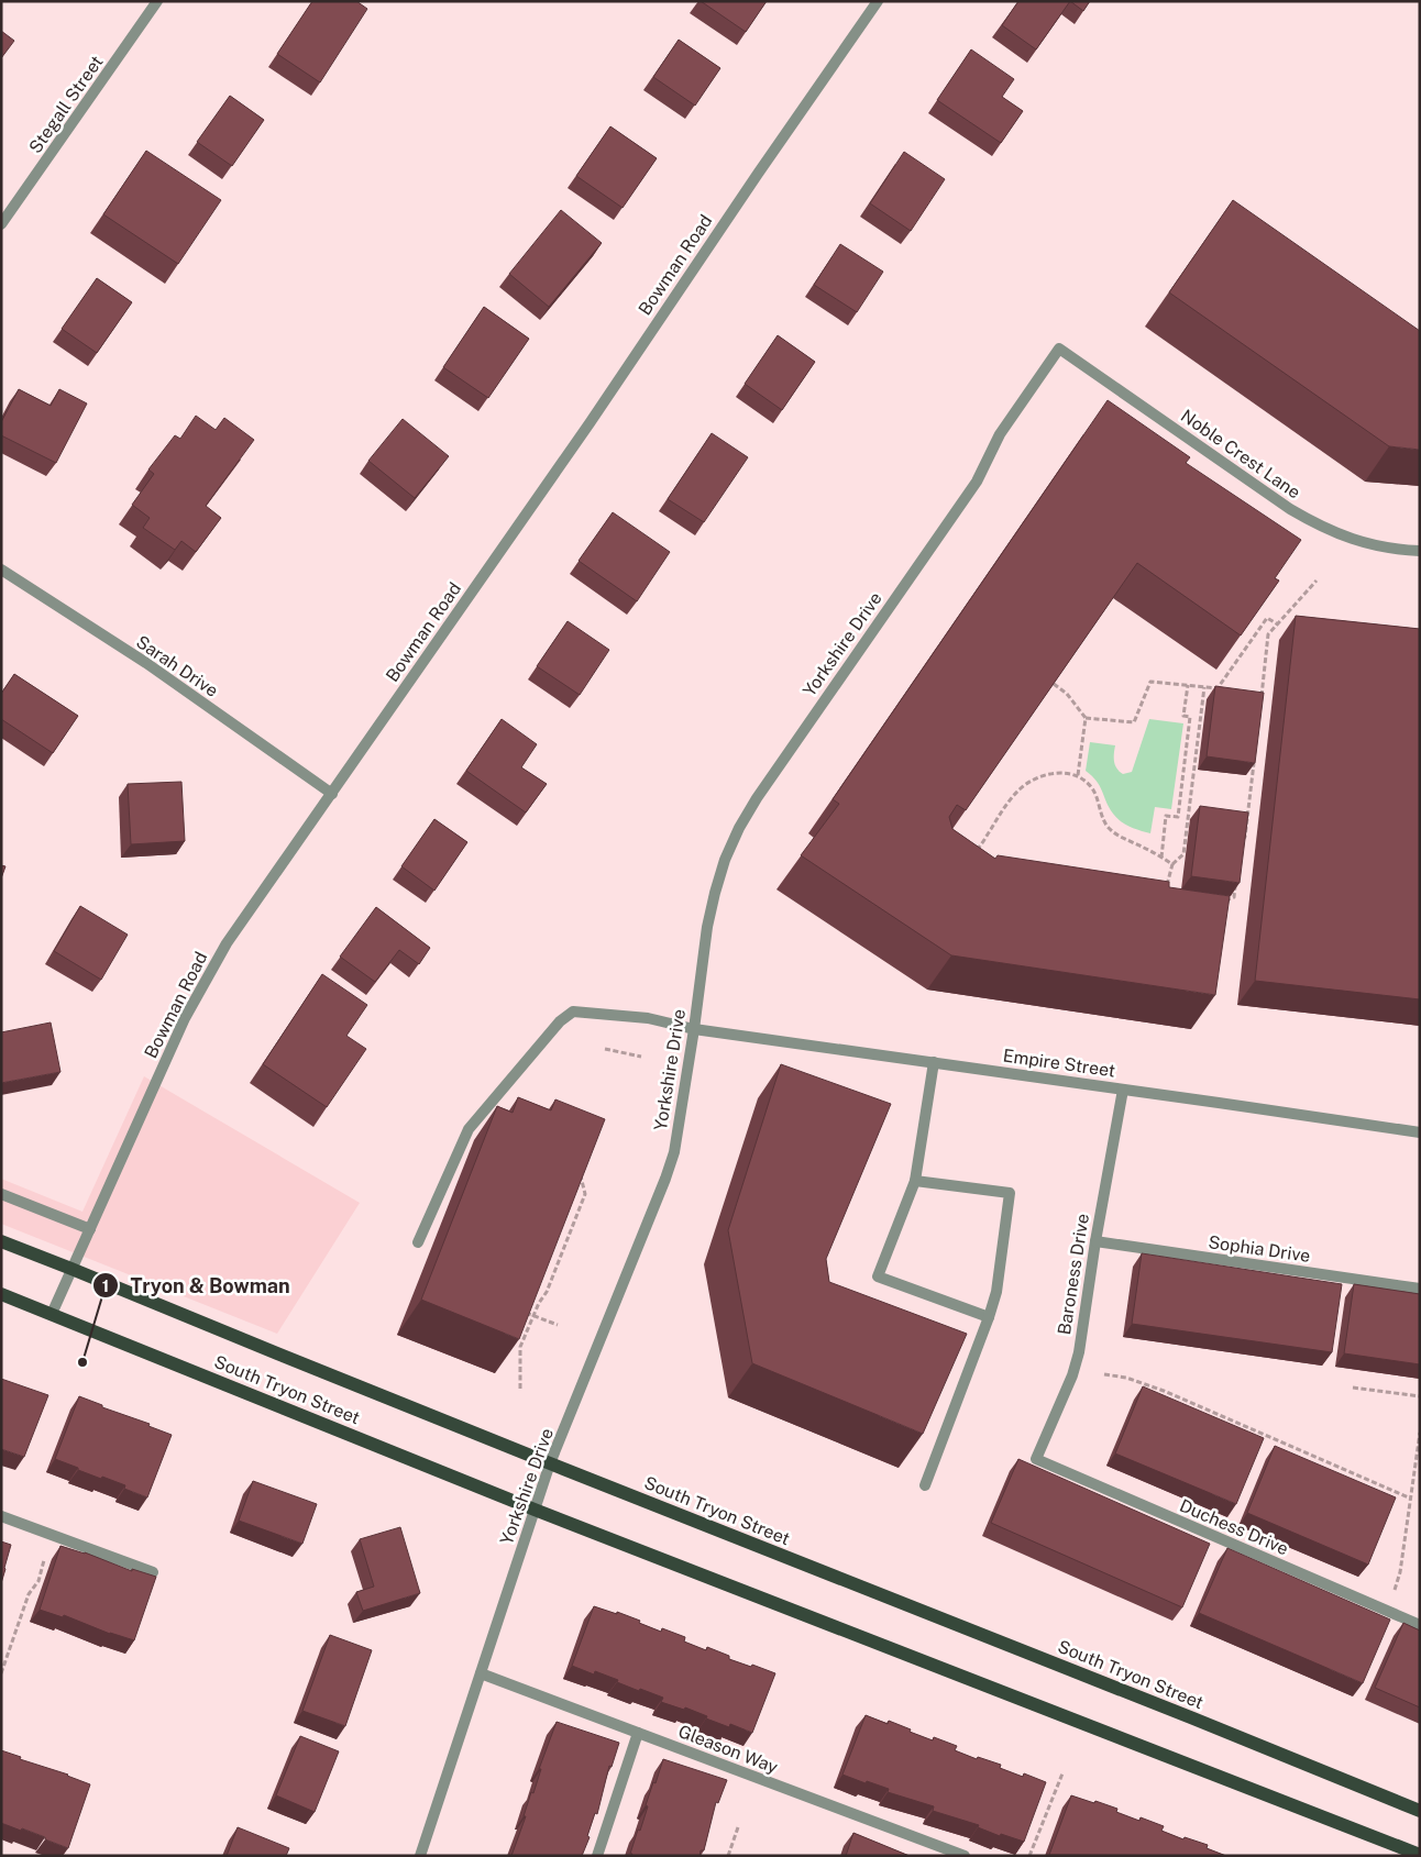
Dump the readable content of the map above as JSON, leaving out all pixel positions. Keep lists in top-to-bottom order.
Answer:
{
  "streets": {
    "main road": ["South Tryon Street"],
    "street": [
      "Stegall Street",
      "Bowman Road",
      "Noble Crest Lane",
      "Yorkshire Drive",
      "Sarah Drive",
      "Empire Street",
      "Sophia Drive",
      "Baroness Drive",
      "Duchess Drive",
      "Gleason Way"
    ]
  },
  "crossings": [
    ["Bowman Road", "Sarah Drive"],
    ["Bowman Road", "South Tryon Street"],
    ["Noble Crest Lane", "Yorkshire Drive"],
    ["Yorkshire Drive", "Empire Street"],
    ["Yorkshire Drive", "South Tryon Street"],
    ["Yorkshire Drive", "Gleason Way"],
    ["Empire Street", "Baroness Drive"],
    ["Sophia Drive", "Baroness Drive"],
    ["Baroness Drive", "Duchess Drive"]
  ],
  "places": ["Tryon & Bowman"]
}
